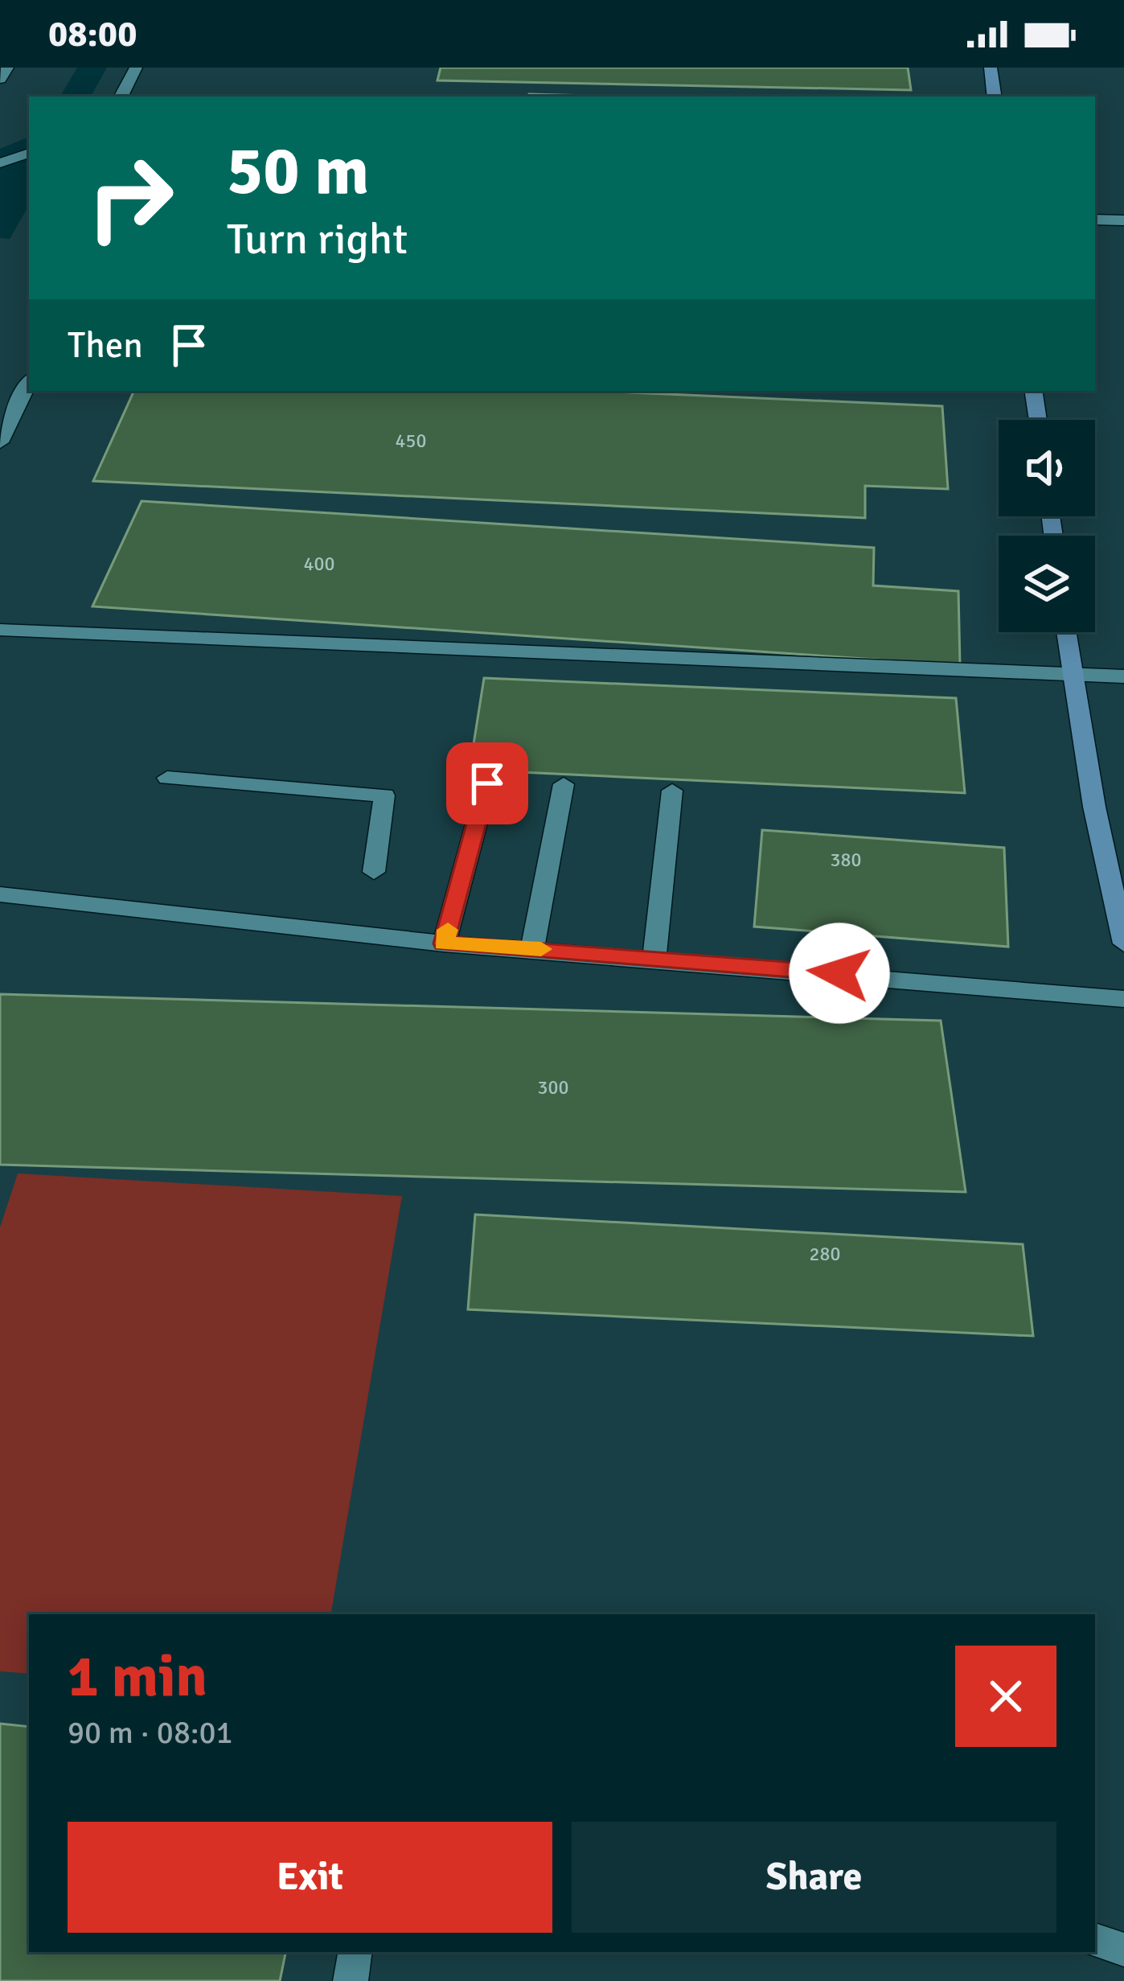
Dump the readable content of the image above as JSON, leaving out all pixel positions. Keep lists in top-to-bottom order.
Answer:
{
  "house_numbers": [
    "450",
    "400",
    "380",
    "300",
    "280"
  ],
  "page": {
    "status": "08:00",
    "turn": ["50 m", "Turn right"],
    "then": "Then",
    "heading": ["1 min", "90 m · 08:01"],
    "buttons": ["Exit", "Share"]
  }
}
